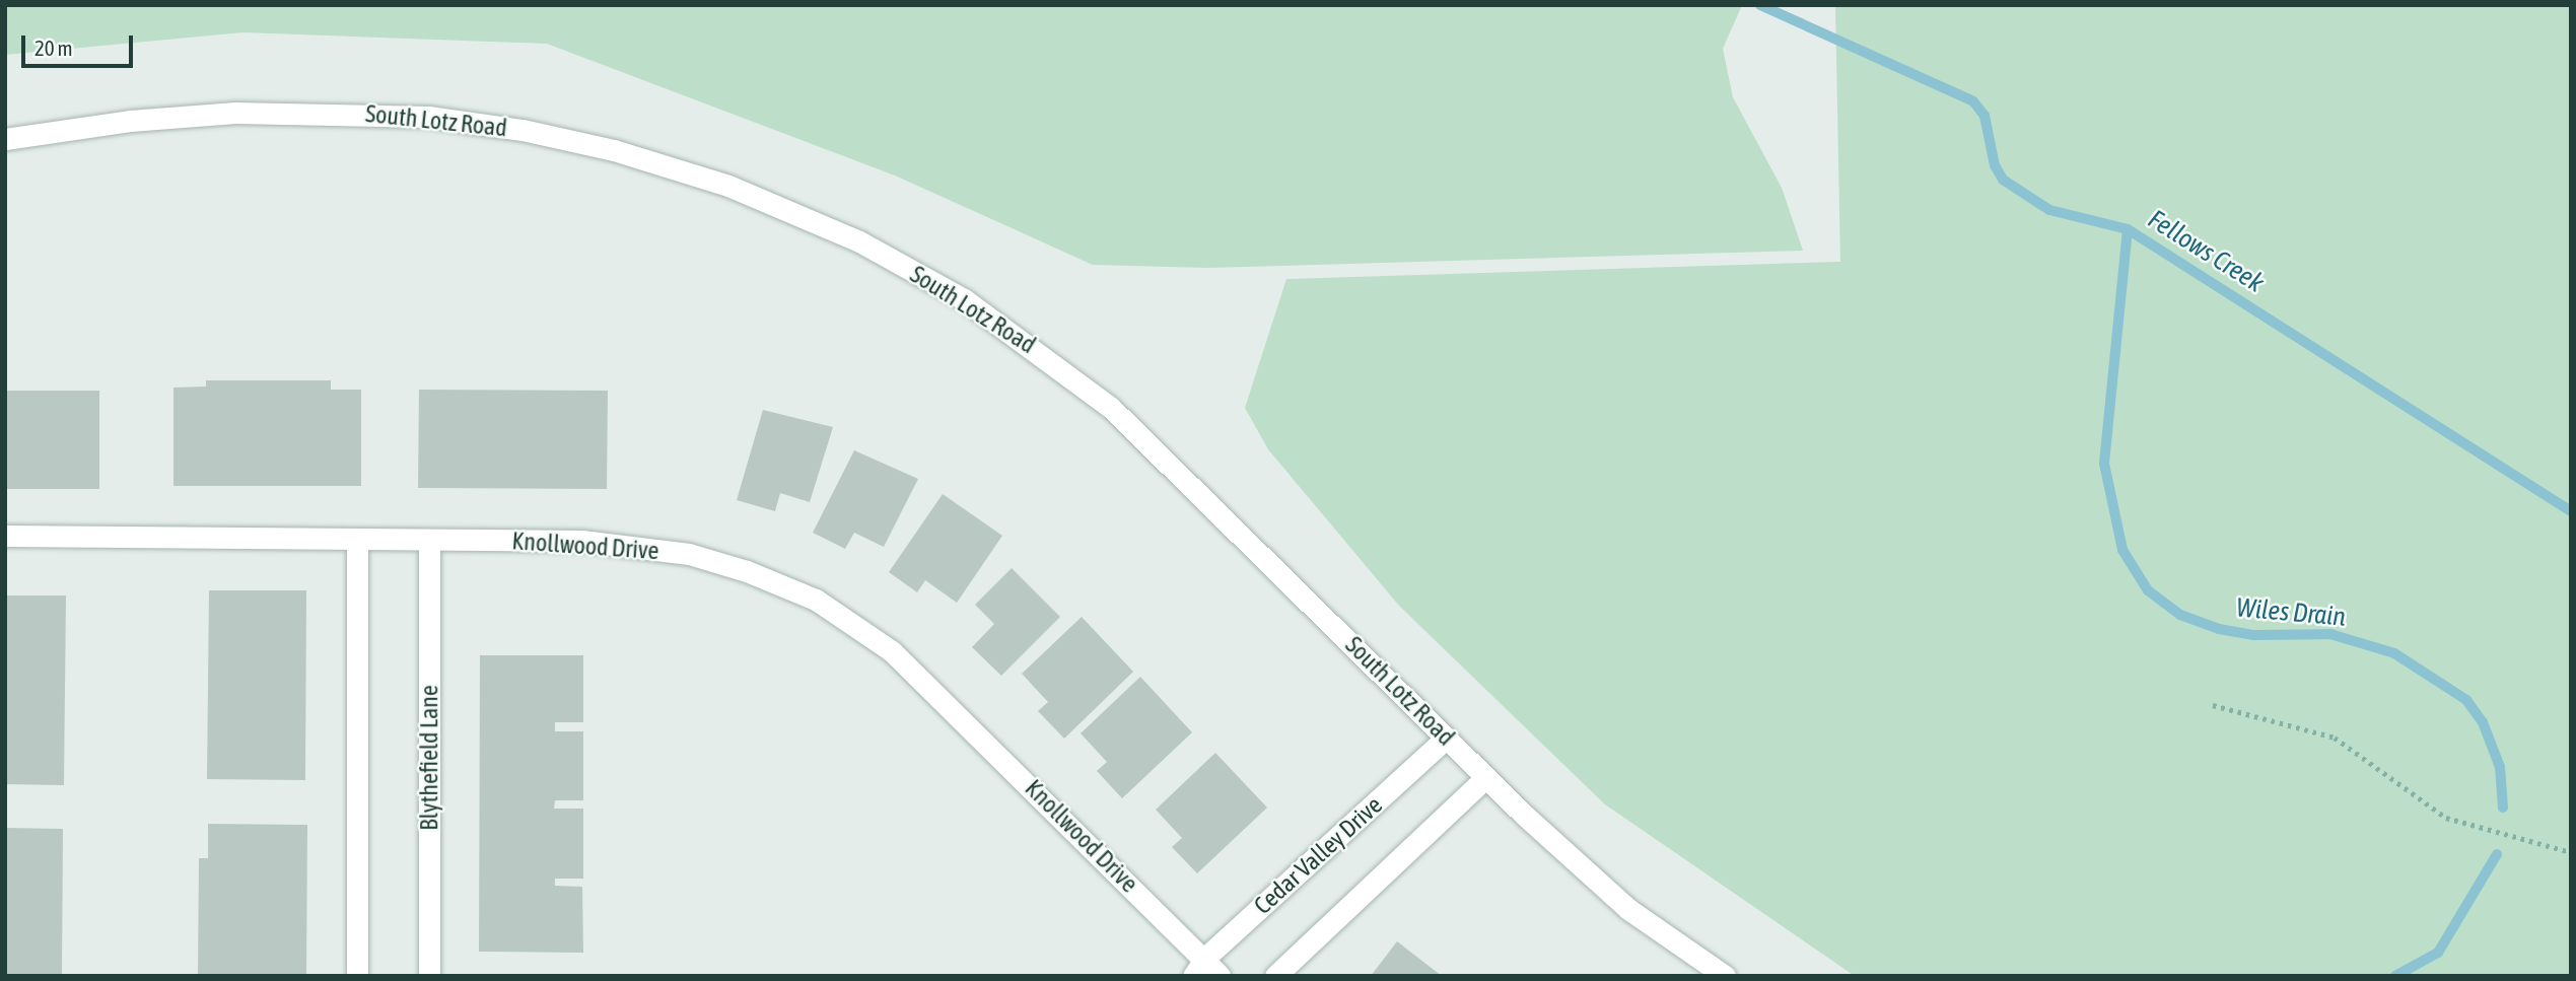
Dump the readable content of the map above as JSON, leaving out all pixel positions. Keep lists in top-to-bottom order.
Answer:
{
  "streets": {
    "street": [
      "South Lotz Road",
      "Knollwood Drive",
      "Blythefield Lane",
      "Cedar Valley Drive"
    ]
  },
  "crossings": [
    ["South Lotz Road", "Cedar Valley Drive"],
    ["Knollwood Drive", "Blythefield Lane"],
    ["Knollwood Drive", "Cedar Valley Drive"]
  ],
  "water": ["Fellows Creek", "Wiles Drain"],
  "scale_bar": "20 m"
}
